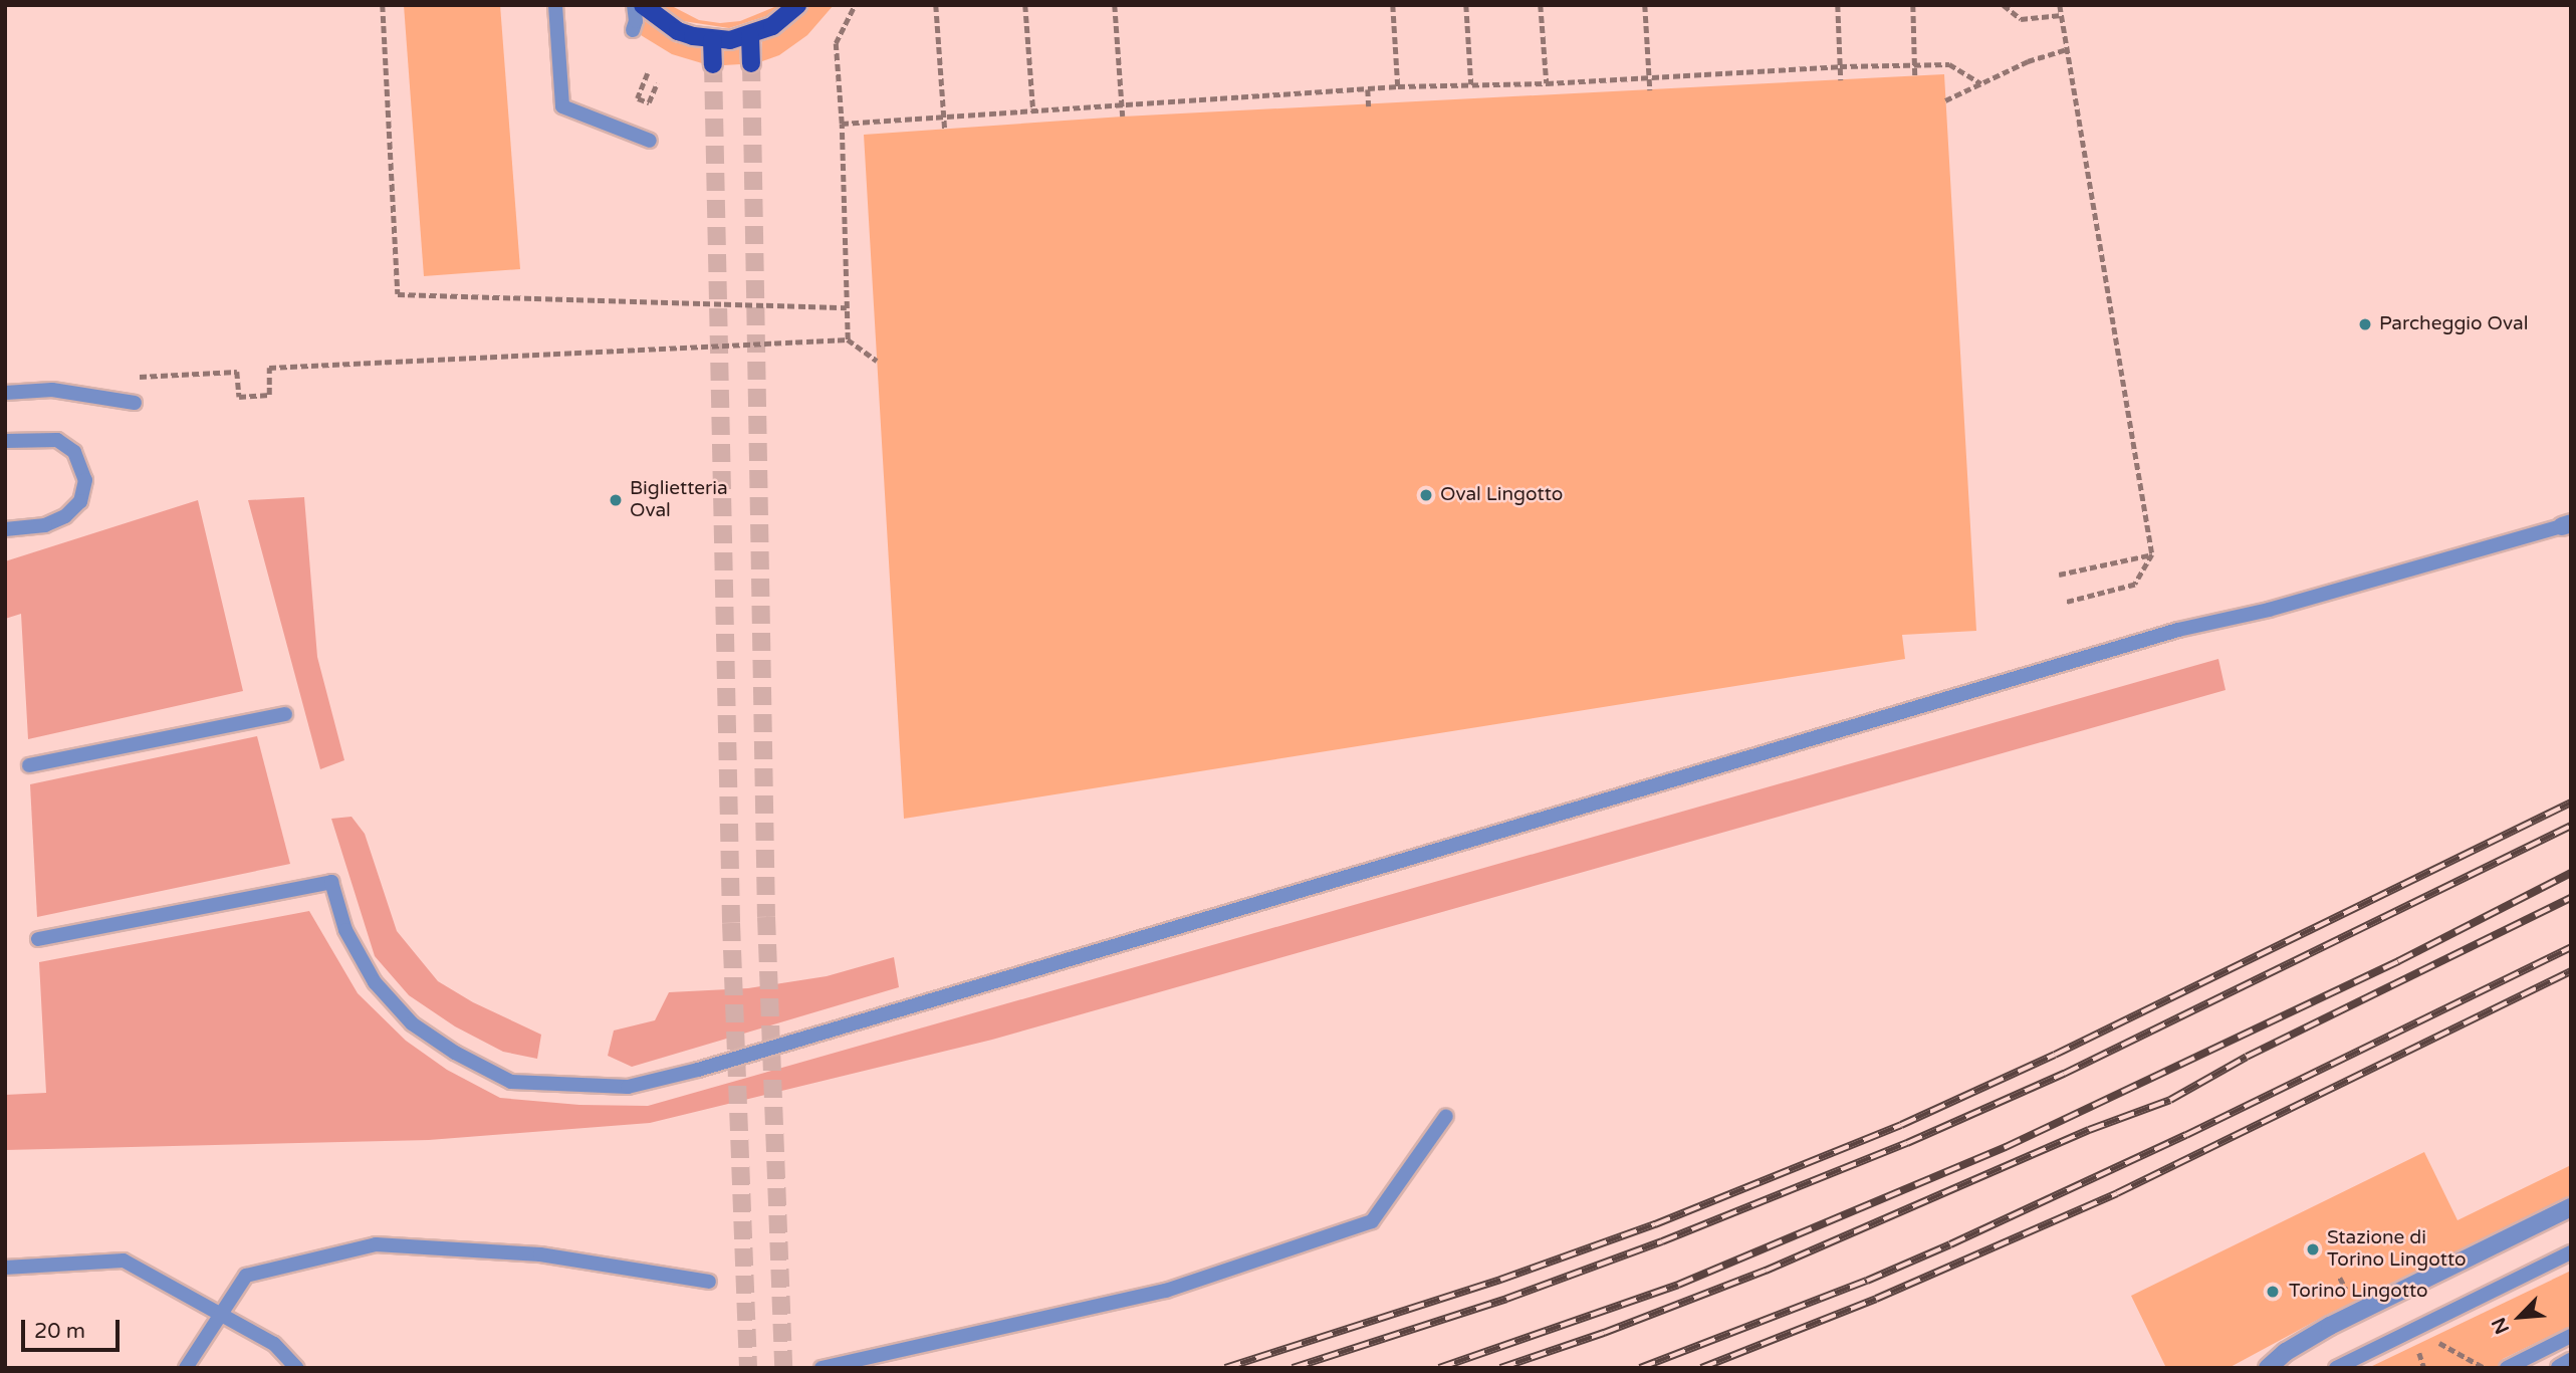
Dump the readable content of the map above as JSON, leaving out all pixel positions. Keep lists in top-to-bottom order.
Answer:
{
  "places": [
    "Parcheggio Oval",
    "Oval Lingotto",
    "Biglietteria Oval",
    "Stazione di Torino Lingotto",
    "Torino Lingotto"
  ],
  "scale_bar": "20 m",
  "north": "bottom left"
}
